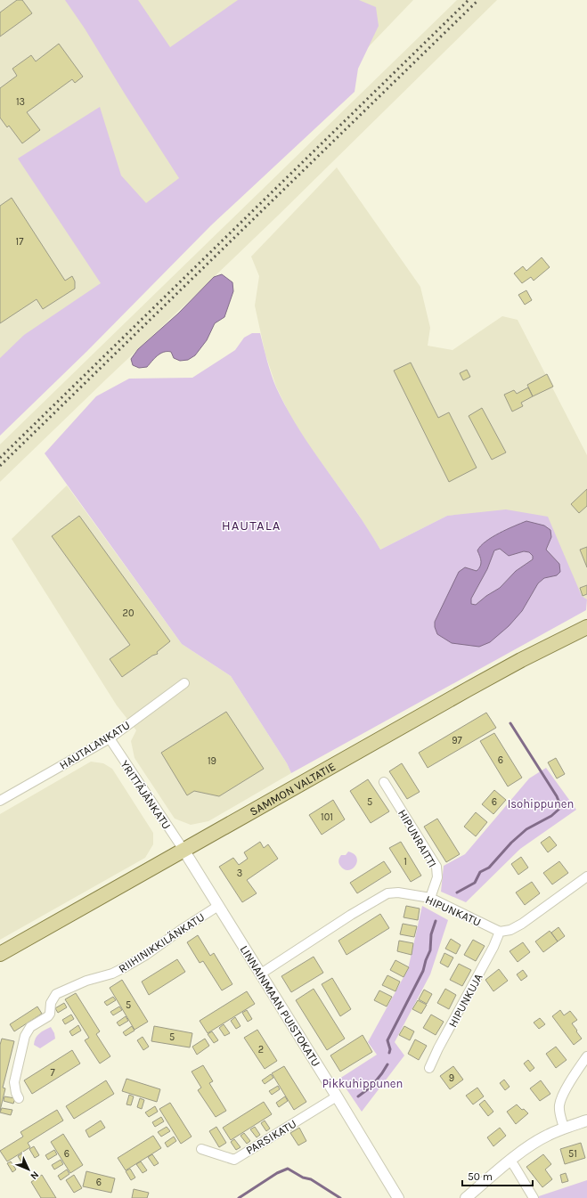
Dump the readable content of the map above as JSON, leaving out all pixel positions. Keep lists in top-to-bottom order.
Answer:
{
  "streets": {
    "main road": ["SAMMON VALTATIE"],
    "street": [
      "HAUTALANKATU",
      "YRITTÄJÄNKATU",
      "HIPUNRAITTI",
      "HIPUNKATU",
      "RIIHINIKKILÄNKATU",
      "HIPUNKUJA",
      "LINNAINMAAN PUISTOKATU",
      "PARSIKATU"
    ]
  },
  "crossings": [
    ["HAUTALANKATU", "YRITTÄJÄNKATU"],
    ["SAMMON VALTATIE", "YRITTÄJÄNKATU"],
    ["SAMMON VALTATIE", "LINNAINMAAN PUISTOKATU"],
    ["YRITTÄJÄNKATU", "LINNAINMAAN PUISTOKATU"],
    ["HIPUNRAITTI", "HIPUNKATU"],
    ["HIPUNKATU", "HIPUNKUJA"],
    ["HIPUNKATU", "LINNAINMAAN PUISTOKATU"],
    ["RIIHINIKKILÄNKATU", "LINNAINMAAN PUISTOKATU"],
    ["LINNAINMAAN PUISTOKATU", "PARSIKATU"]
  ],
  "districts": ["HAUTALA"],
  "parks": ["Isohippunen", "Pikkuhippunen"],
  "house_numbers": [
    "13",
    "17",
    "20",
    "97",
    "6",
    "19",
    "5",
    "6",
    "101",
    "1",
    "3",
    "5",
    "5",
    "2",
    "7",
    "9",
    "6",
    "51",
    "6"
  ],
  "scale_bar": "50 m",
  "north": "bottom right"
}
